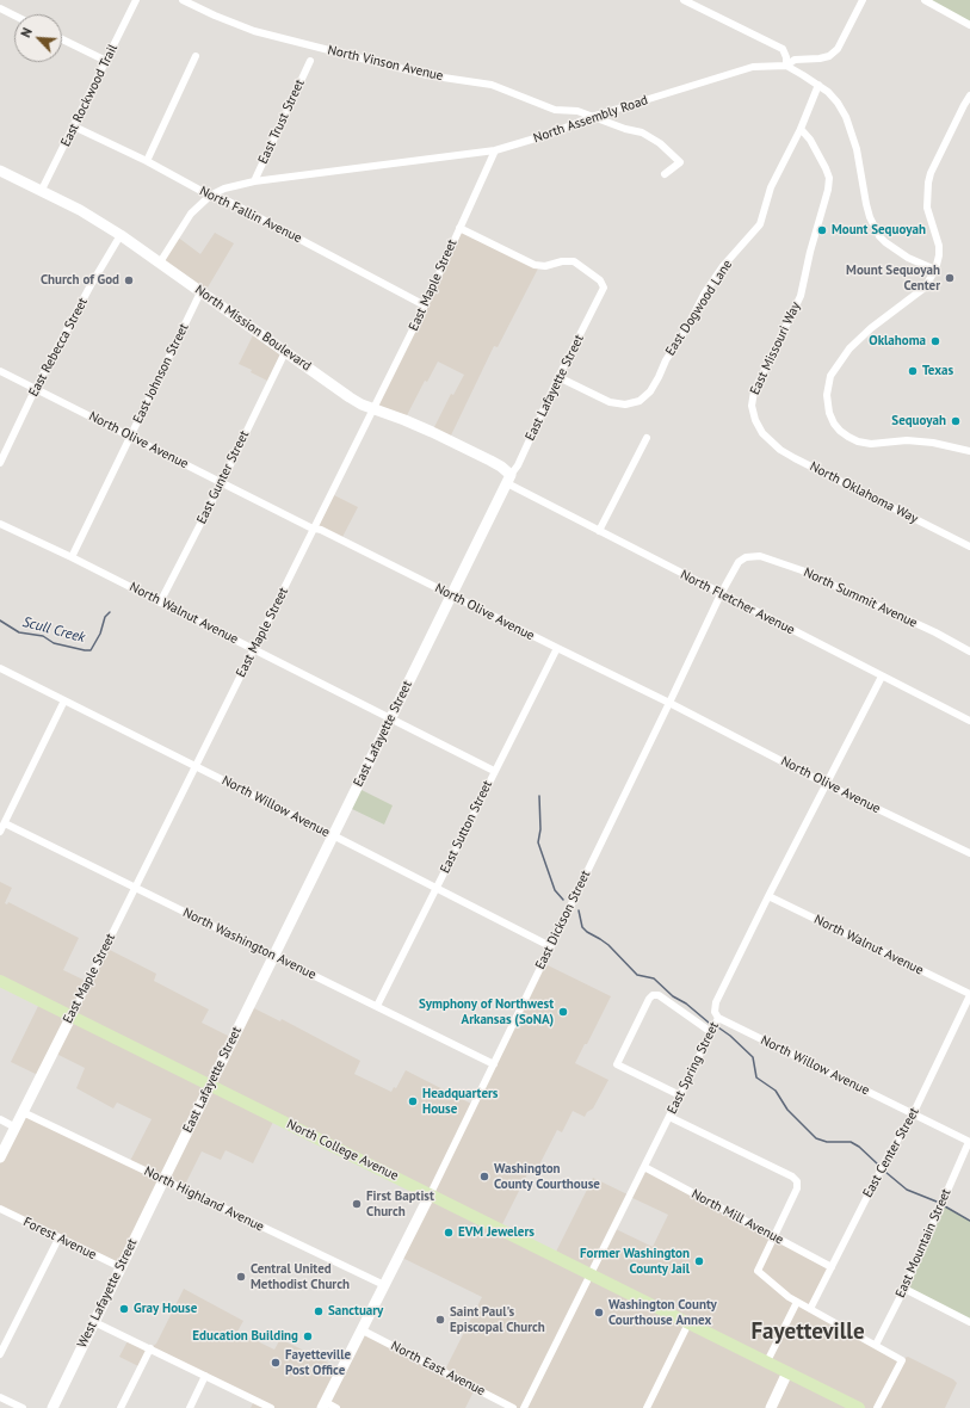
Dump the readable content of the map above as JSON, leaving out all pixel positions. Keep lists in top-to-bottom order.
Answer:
{
  "streets": {
    "main road": [
      "East Maple Street",
      "North Mission Boulevard",
      "East Lafayette Street",
      "East Dickson Street",
      "North College Avenue",
      "West Lafayette Street"
    ],
    "street": [
      "North Vinson Avenue",
      "East Rockwood Trail",
      "North Assembly Road",
      "East Trust Street",
      "North Fallin Avenue",
      "East Dogwood Lane",
      "East Rebecca Street",
      "East Missouri Way",
      "East Johnson Street",
      "North Olive Avenue",
      "East Gunter Street",
      "North Oklahoma Way",
      "North Summit Avenue",
      "North Fletcher Avenue",
      "North Walnut Avenue",
      "North Willow Avenue",
      "East Sutton Street",
      "North Washington Avenue",
      "East Spring Street",
      "East Center Street",
      "North Highland Avenue",
      "North Mill Avenue",
      "Forest Avenue",
      "East Mountain Street",
      "North East Avenue"
    ]
  },
  "crossings": [
    ["North Vinson Avenue", "North Assembly Road"],
    ["East Rockwood Trail", "North Fallin Avenue"],
    ["East Rockwood Trail", "North Mission Boulevard"],
    ["North Assembly Road", "East Trust Street"],
    ["North Assembly Road", "North Fallin Avenue"],
    ["North Assembly Road", "East Maple Street"],
    ["North Assembly Road", "North Mission Boulevard"],
    ["North Fallin Avenue", "East Maple Street"],
    ["East Maple Street", "North Mission Boulevard"],
    ["East Maple Street", "East Lafayette Street"],
    ["East Maple Street", "North Olive Avenue"],
    ["East Maple Street", "North Walnut Avenue"],
    ["East Maple Street", "North Willow Avenue"],
    ["East Maple Street", "North Washington Avenue"],
    ["East Maple Street", "North College Avenue"],
    ["East Maple Street", "North Highland Avenue"],
    ["East Dogwood Lane", "East Missouri Way"],
    ["East Dogwood Lane", "East Lafayette Street"],
    ["North Mission Boulevard", "East Rebecca Street"],
    ["North Mission Boulevard", "East Johnson Street"],
    ["North Mission Boulevard", "East Lafayette Street"],
    ["North Mission Boulevard", "East Gunter Street"],
    ["North Mission Boulevard", "North Fletcher Avenue"],
    ["East Rebecca Street", "North Olive Avenue"],
    ["East Missouri Way", "North Oklahoma Way"],
    ["East Johnson Street", "North Olive Avenue"],
    ["East Johnson Street", "North Walnut Avenue"],
    ["East Lafayette Street", "North Olive Avenue"],
    ["East Lafayette Street", "North Fletcher Avenue"],
    ["East Lafayette Street", "North Walnut Avenue"],
    ["East Lafayette Street", "North Willow Avenue"],
    ["East Lafayette Street", "North Washington Avenue"],
    ["East Lafayette Street", "North College Avenue"],
    ["East Lafayette Street", "North Highland Avenue"],
    ["East Lafayette Street", "West Lafayette Street"],
    ["North Olive Avenue", "East Gunter Street"],
    ["North Olive Avenue", "East Sutton Street"],
    ["North Olive Avenue", "East Dickson Street"],
    ["North Olive Avenue", "East Spring Street"],
    ["East Gunter Street", "North Walnut Avenue"],
    ["North Summit Avenue", "East Dickson Street"],
    ["North Fletcher Avenue", "East Dickson Street"],
    ["North Fletcher Avenue", "East Spring Street"],
    ["North Walnut Avenue", "East Sutton Street"],
    ["North Walnut Avenue", "East Spring Street"],
    ["North Walnut Avenue", "East Center Street"],
    ["North Willow Avenue", "East Sutton Street"],
    ["North Willow Avenue", "East Dickson Street"],
    ["North Willow Avenue", "East Spring Street"],
    ["North Willow Avenue", "East Center Street"],
    ["North Willow Avenue", "East Mountain Street"],
    ["East Sutton Street", "North Washington Avenue"],
    ["East Dickson Street", "North Washington Avenue"],
    ["East Dickson Street", "North College Avenue"],
    ["East Dickson Street", "North Highland Avenue"],
    ["East Dickson Street", "North East Avenue"],
    ["East Spring Street", "North College Avenue"],
    ["East Spring Street", "North Mill Avenue"],
    ["East Center Street", "North Mill Avenue"],
    ["North Highland Avenue", "West Lafayette Street"],
    ["Forest Avenue", "West Lafayette Street"]
  ],
  "districts": ["Fayetteville"],
  "water": ["Scull Creek"],
  "places": [
    "Mount Sequoyah",
    "Mount Sequoyah Center",
    "Church of God",
    "Oklahoma",
    "Texas",
    "Sequoyah",
    "Symphony of Northwest Arkansas (SoNA)",
    "Headquarters House",
    "Washington County Courthouse",
    "First Baptist Church",
    "EVM Jewelers",
    "Former Washington County Jail",
    "Central United Methodist Church",
    "Gray House",
    "Sanctuary",
    "Washington County Courthouse Annex",
    "Saint Paul's Episcopal Church",
    "Education Building",
    "Fayetteville Post Office"
  ],
  "north": "top left"
}
